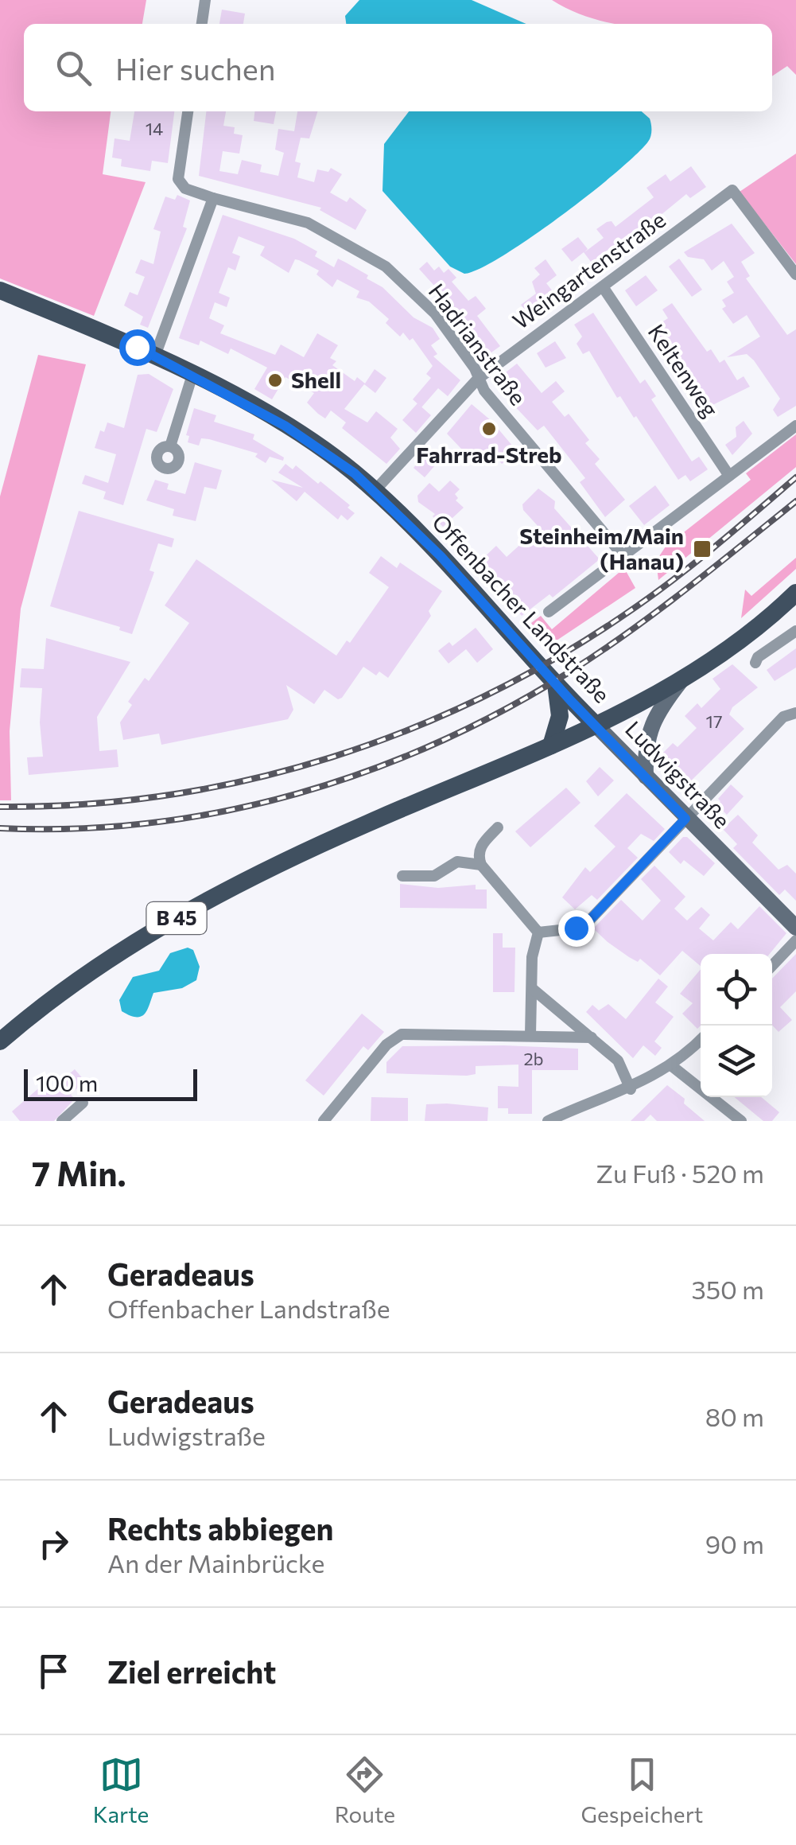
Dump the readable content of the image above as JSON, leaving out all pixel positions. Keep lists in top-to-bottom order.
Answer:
{
  "streets": {
    "main road": ["Offenbacher Landstraße", "Ludwigstraße", "B 45"],
    "street": ["Weingartenstraße", "Hadrianstraße", "Keltenweg"]
  },
  "crossings": [
    ["Weingartenstraße", "Hadrianstraße"],
    ["Weingartenstraße", "Keltenweg"],
    ["Weingartenstraße", "Offenbacher Landstraße"],
    ["Offenbacher Landstraße", "Ludwigstraße"],
    ["Offenbacher Landstraße", "B 45"],
    ["Ludwigstraße", "B 45"]
  ],
  "places": {
    "other": ["Shell", "Fahrrad-Streb"],
    "transit": ["Steinheim/Main (Hanau)"]
  },
  "house_numbers": ["14", "17", "2b"],
  "scale_bar": "100 m",
  "page": {
    "search": "Hier suchen",
    "scale": "100 m",
    "heading": ["7 Min.", "Zu Fuß · 520 m"],
    "list": [
      ["Geradeaus", "Offenbacher Landstraße", "350 m"],
      ["Geradeaus", "Ludwigstraße", "80 m"],
      ["Rechts abbiegen", "An der Mainbrücke", "90 m"],
      "Ziel erreicht"
    ],
    "nav": ["Karte", "Route", "Gespeichert"]
  }
}
